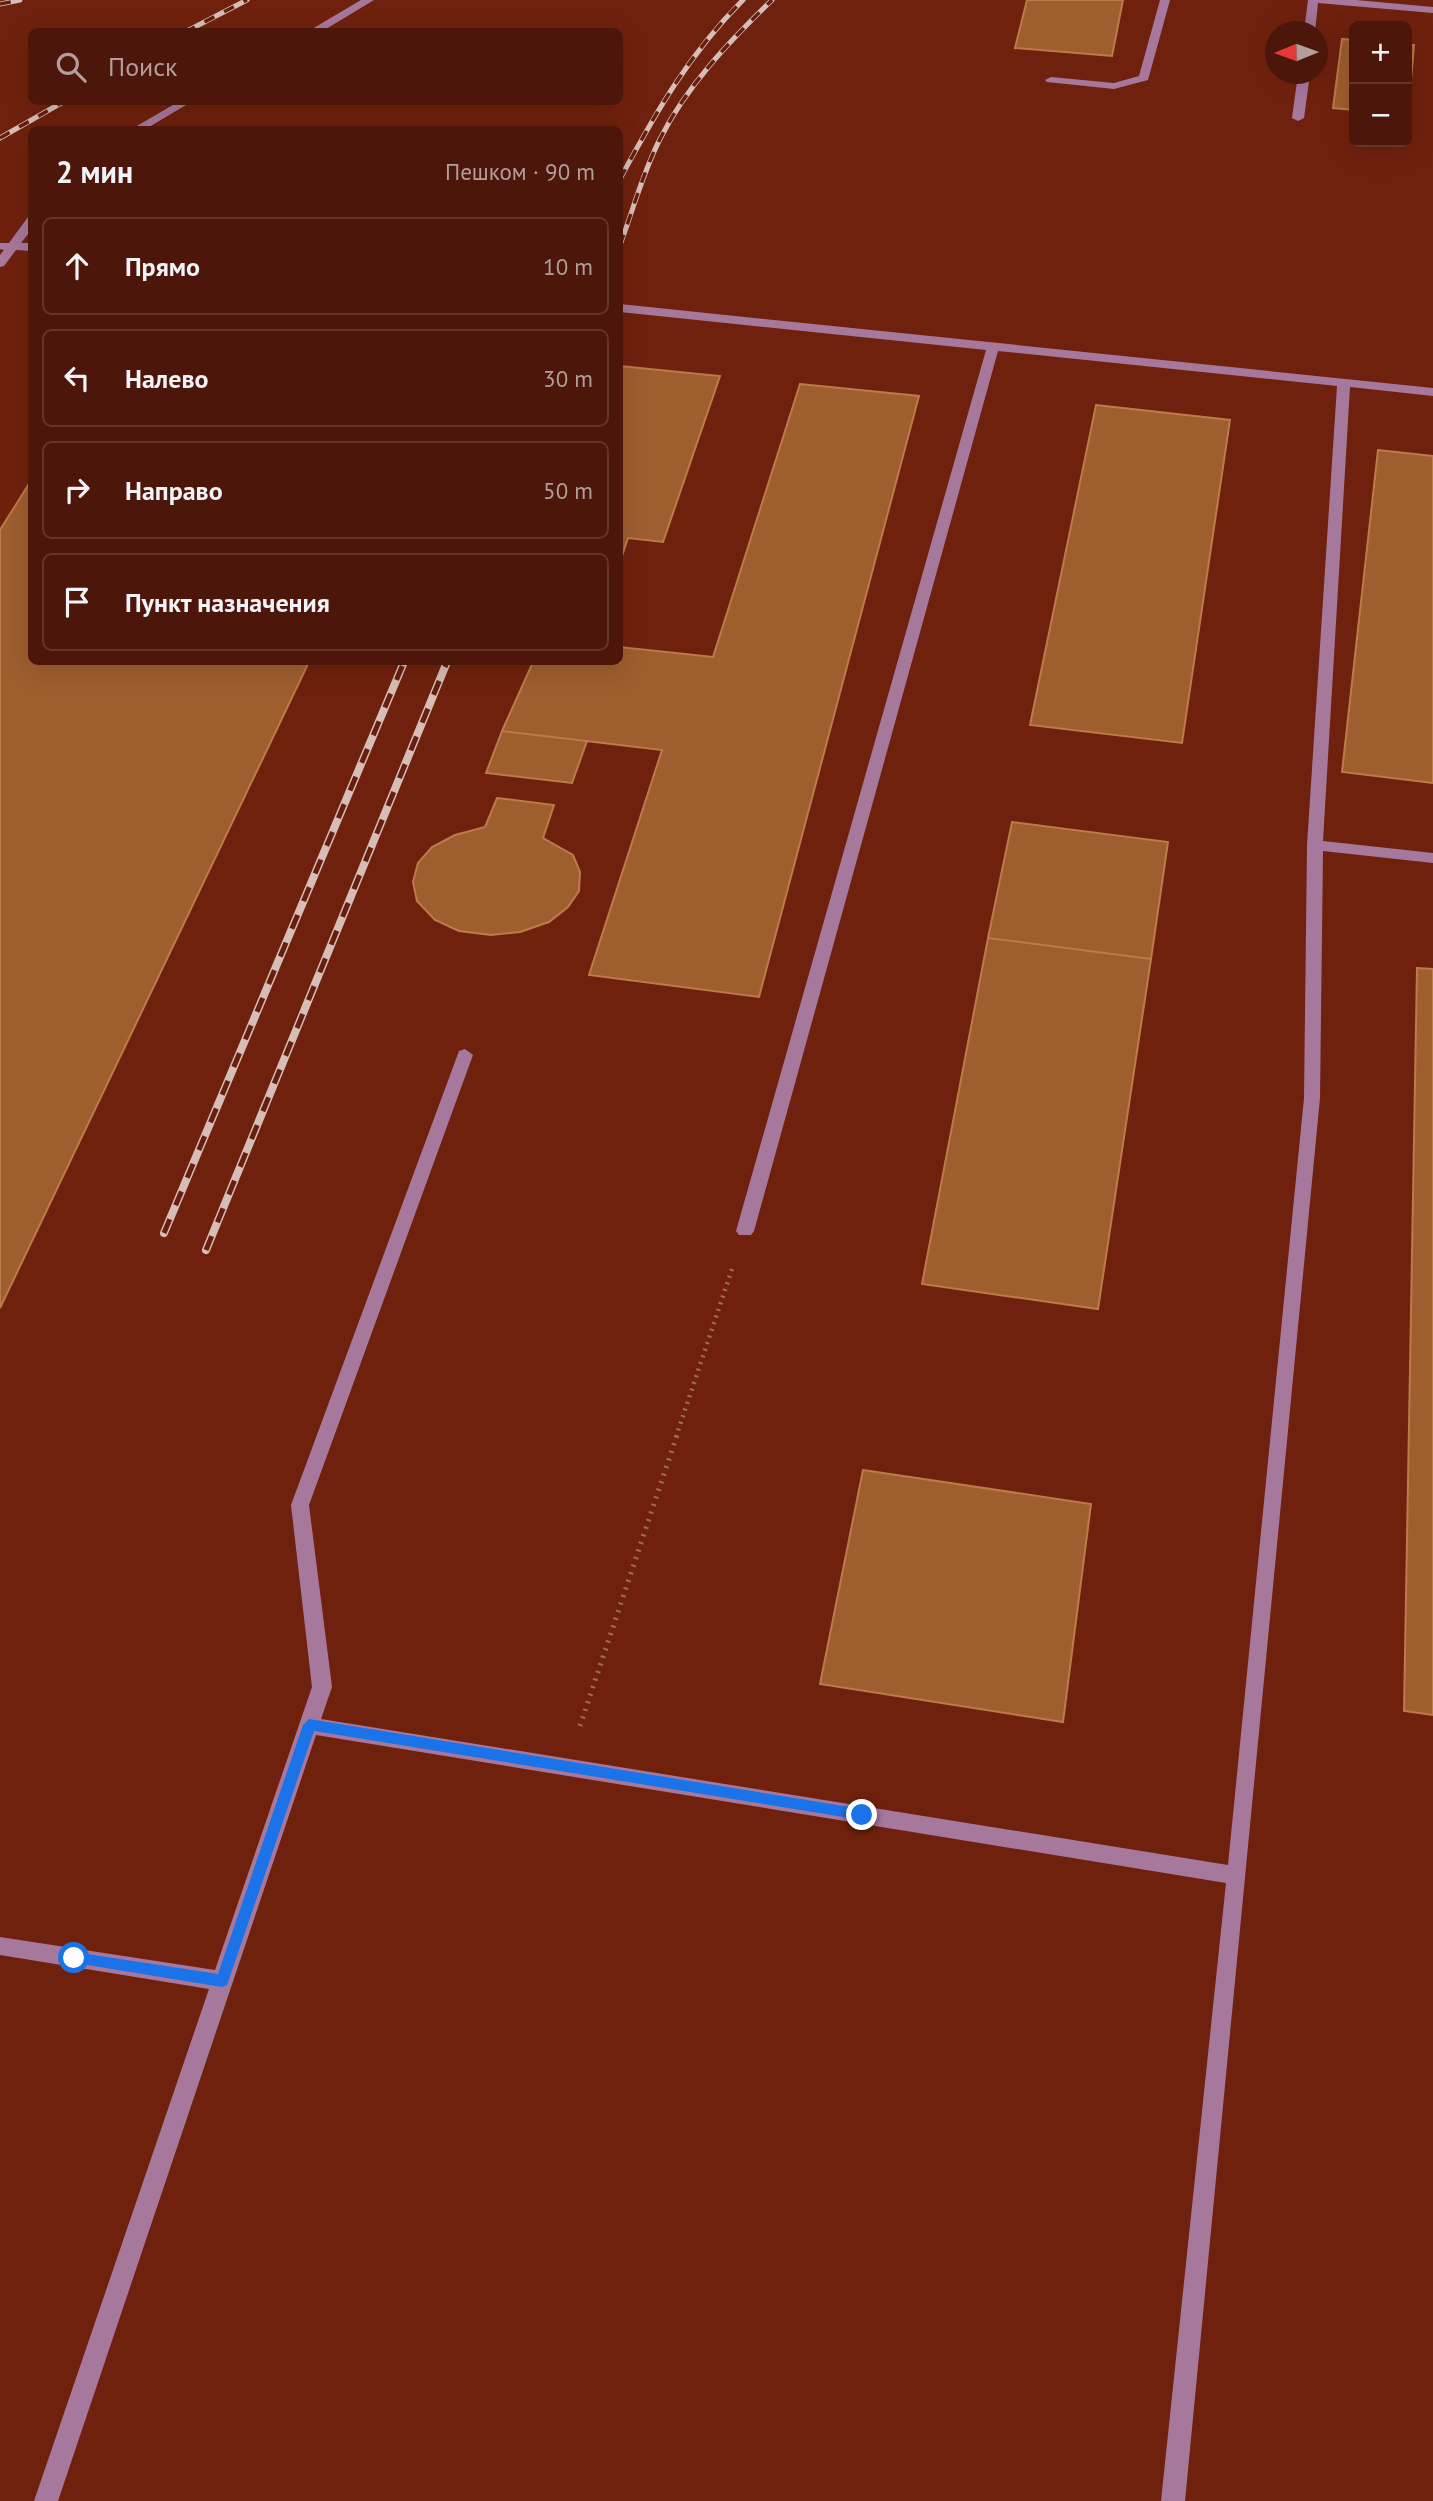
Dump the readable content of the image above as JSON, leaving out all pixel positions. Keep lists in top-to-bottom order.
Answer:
{
  "north": "left",
  "page": {
    "map_buttons": ["+", "−"],
    "search": "Поиск",
    "heading": ["2 мин", "Пешком · 90 m"],
    "list": [
      ["Прямо", "10 m"],
      ["Налево", "30 m"],
      ["Направо", "50 m"],
      "Пункт назначения"
    ]
  }
}
